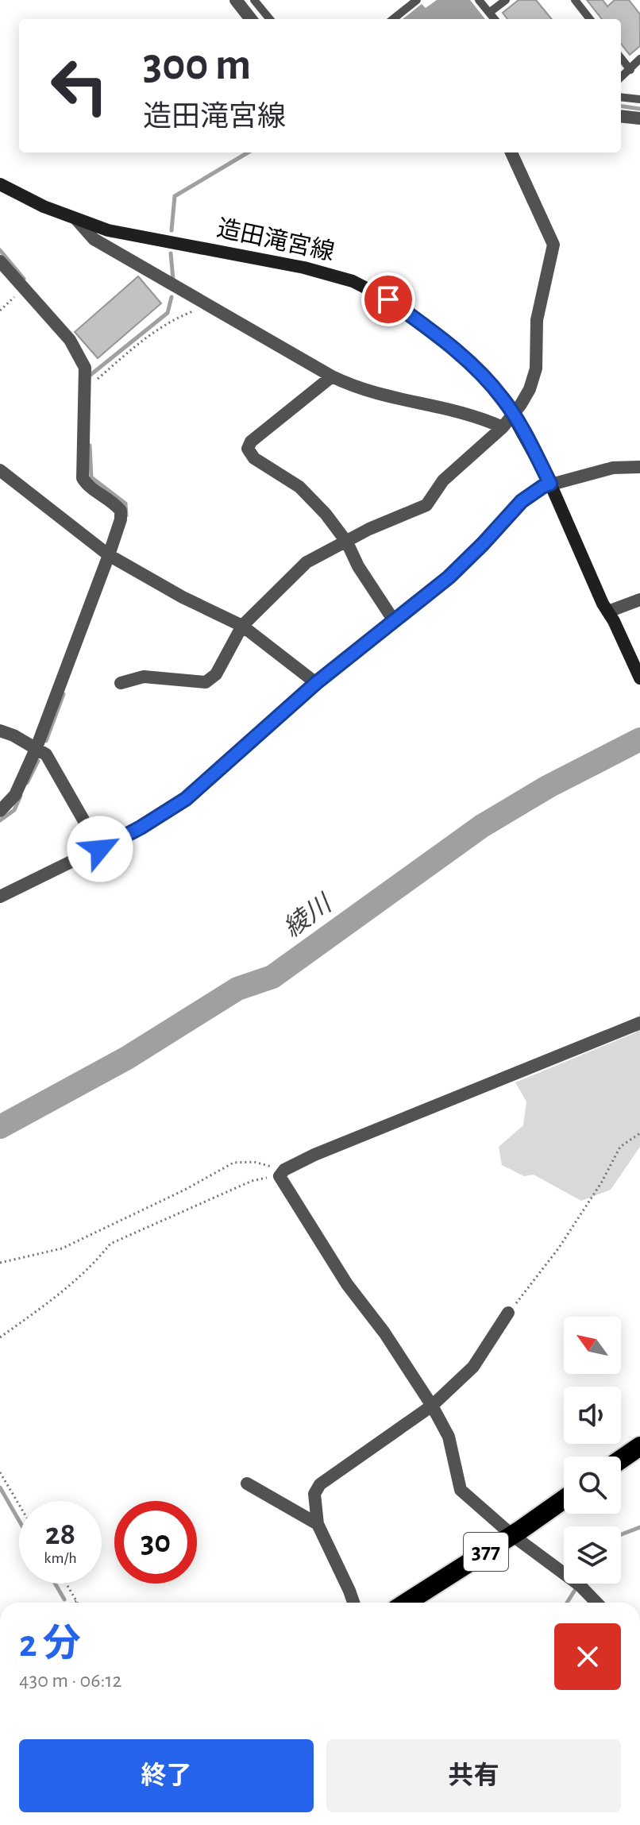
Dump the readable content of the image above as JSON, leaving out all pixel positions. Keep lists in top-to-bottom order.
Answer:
{
  "streets": {
    "highway": ["377"],
    "main road": ["造田滝宮線"]
  },
  "water": ["綾川"],
  "north": "top left",
  "page": {
    "turn": ["300 m", "造田滝宮線"],
    "speed": "28 km/h",
    "limit": "30",
    "heading": ["2 分", "430 m · 06:12"],
    "buttons": ["終了", "共有"]
  }
}
